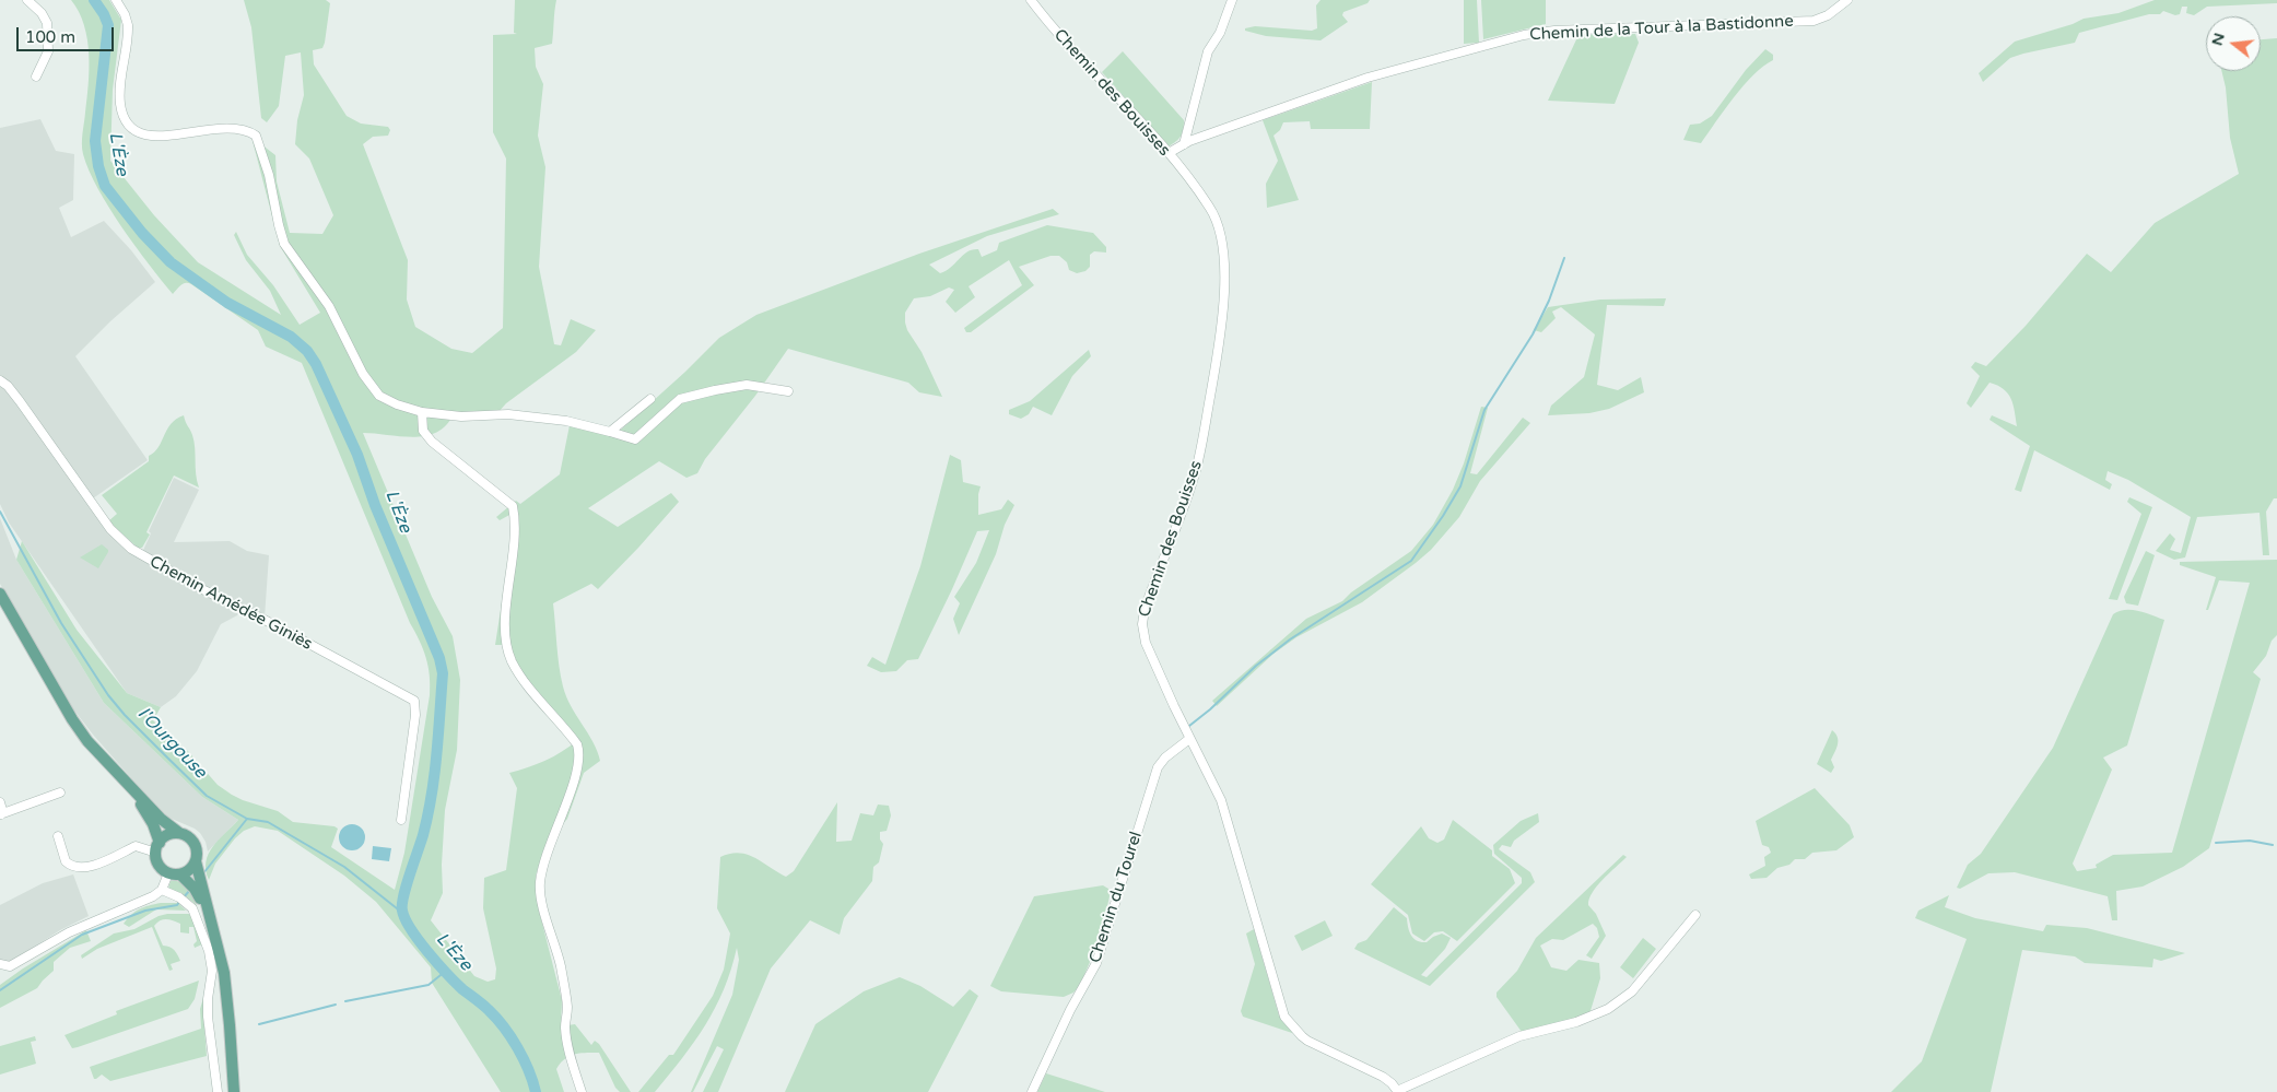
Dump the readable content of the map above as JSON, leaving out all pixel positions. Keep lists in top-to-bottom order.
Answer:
{
  "streets": {
    "street": [
      "Chemin de la Tour à la Bastidonne",
      "Chemin des Bouisses",
      "Chemin Amédée Giniès",
      "Chemin du Tourel"
    ]
  },
  "crossings": [
    ["Chemin de la Tour à la Bastidonne", "Chemin des Bouisses"],
    ["Chemin des Bouisses", "Chemin du Tourel"]
  ],
  "water": ["L'Èze", "l'Ourgouse"],
  "scale_bar": "100 m",
  "north": "left"
}
